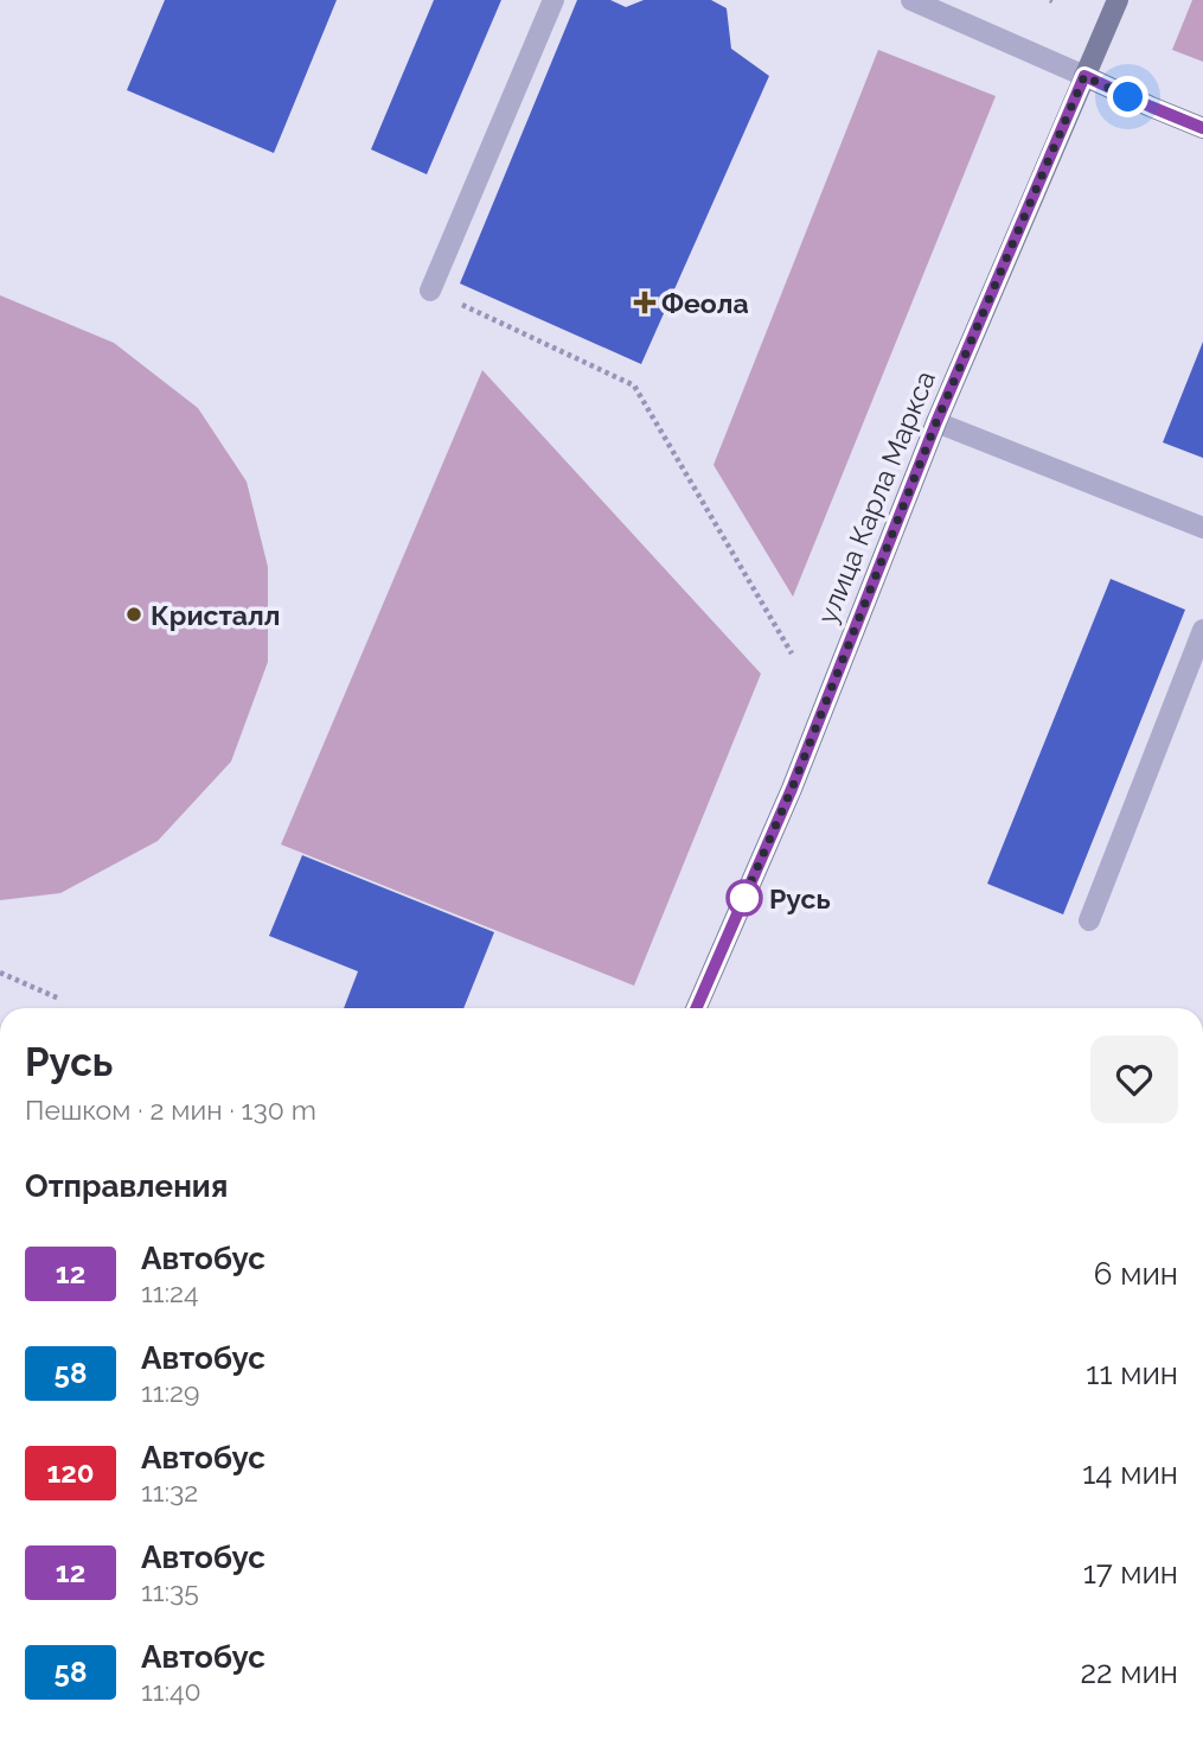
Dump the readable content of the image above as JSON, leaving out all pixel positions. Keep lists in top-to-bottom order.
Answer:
{
  "streets": {
    "main road": ["улица Карла Маркса"]
  },
  "places": {
    "health": ["Феола"],
    "other": ["Кристалл", "Русь"]
  },
  "lines": ["bus line 12"],
  "page": {
    "heading": [
      ["Русь", "Пешком · 2 мин · 130 m"],
      "Отправления"
    ],
    "list": [
      {
        "mark": "12",
        "name": "Автобус",
        "note": "11:24",
        "value": "6 мин"
      },
      {
        "mark": "58",
        "name": "Автобус",
        "note": "11:29",
        "value": "11 мин"
      },
      {
        "mark": "120",
        "name": "Автобус",
        "note": "11:32",
        "value": "14 мин"
      },
      {
        "mark": "12",
        "name": "Автобус",
        "note": "11:35",
        "value": "17 мин"
      },
      {
        "mark": "58",
        "name": "Автобус",
        "note": "11:40",
        "value": "22 мин"
      }
    ]
  }
}
